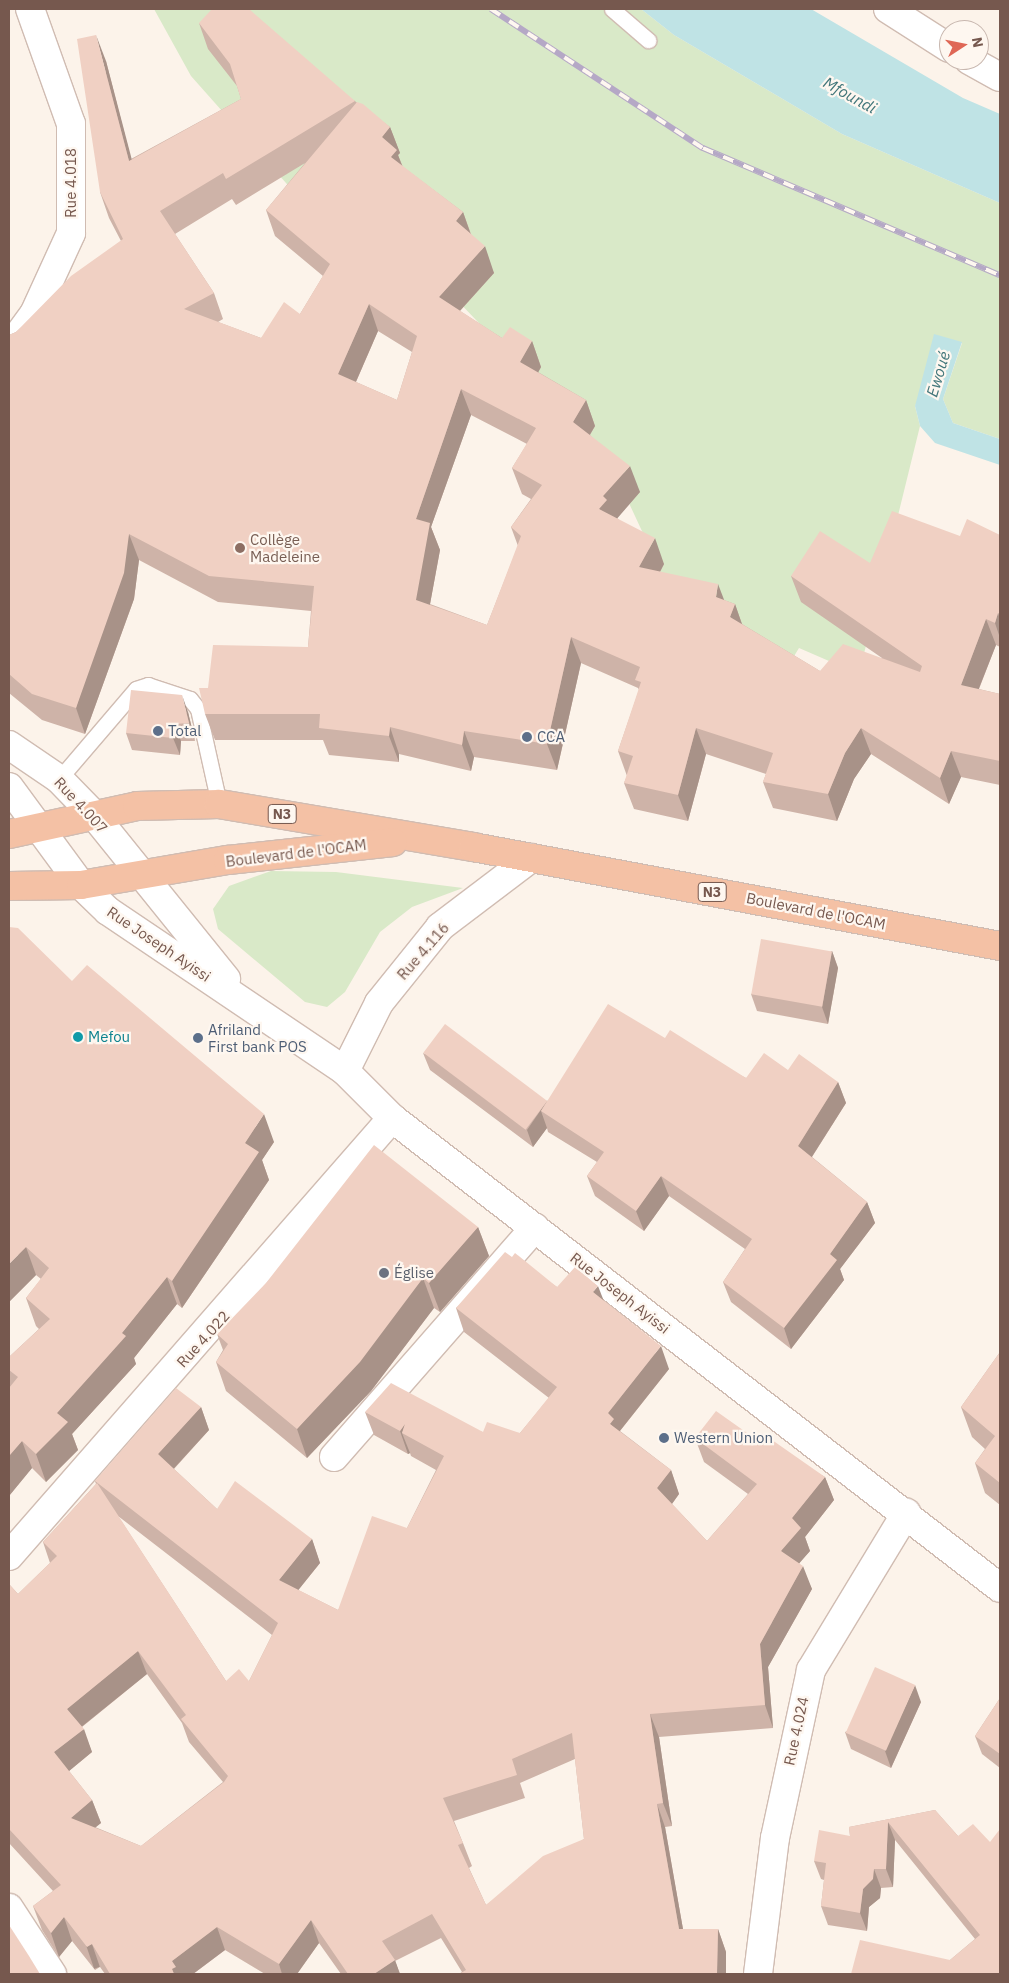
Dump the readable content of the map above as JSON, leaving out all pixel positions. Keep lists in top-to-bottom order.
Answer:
{
  "streets": {
    "highway": ["N3", "Boulevard de l'OCAM"],
    "street": [
      "Rue 4.018",
      "Rue 4.007",
      "Rue Joseph Ayissi",
      "Rue 4.116",
      "Rue 4.022",
      "Rue 4.024"
    ]
  },
  "crossings": [
    ["Rue 4.007", "N3"],
    ["Rue 4.007", "Boulevard de l'OCAM"],
    ["Rue 4.007", "Rue Joseph Ayissi"],
    ["N3", "Boulevard de l'OCAM"],
    ["N3", "Rue Joseph Ayissi"],
    ["Boulevard de l'OCAM", "Rue Joseph Ayissi"],
    ["Boulevard de l'OCAM", "Rue 4.116"],
    ["Rue Joseph Ayissi", "Rue 4.116"],
    ["Rue Joseph Ayissi", "Rue 4.022"],
    ["Rue Joseph Ayissi", "Rue 4.024"]
  ],
  "water": ["Mfoundi", "Ewoué"],
  "places": [
    "Collège Madeleine",
    "Total",
    "CCA",
    "Mefou",
    "Afriland First bank POS",
    "Église",
    "Western Union"
  ],
  "north": "right"
}
